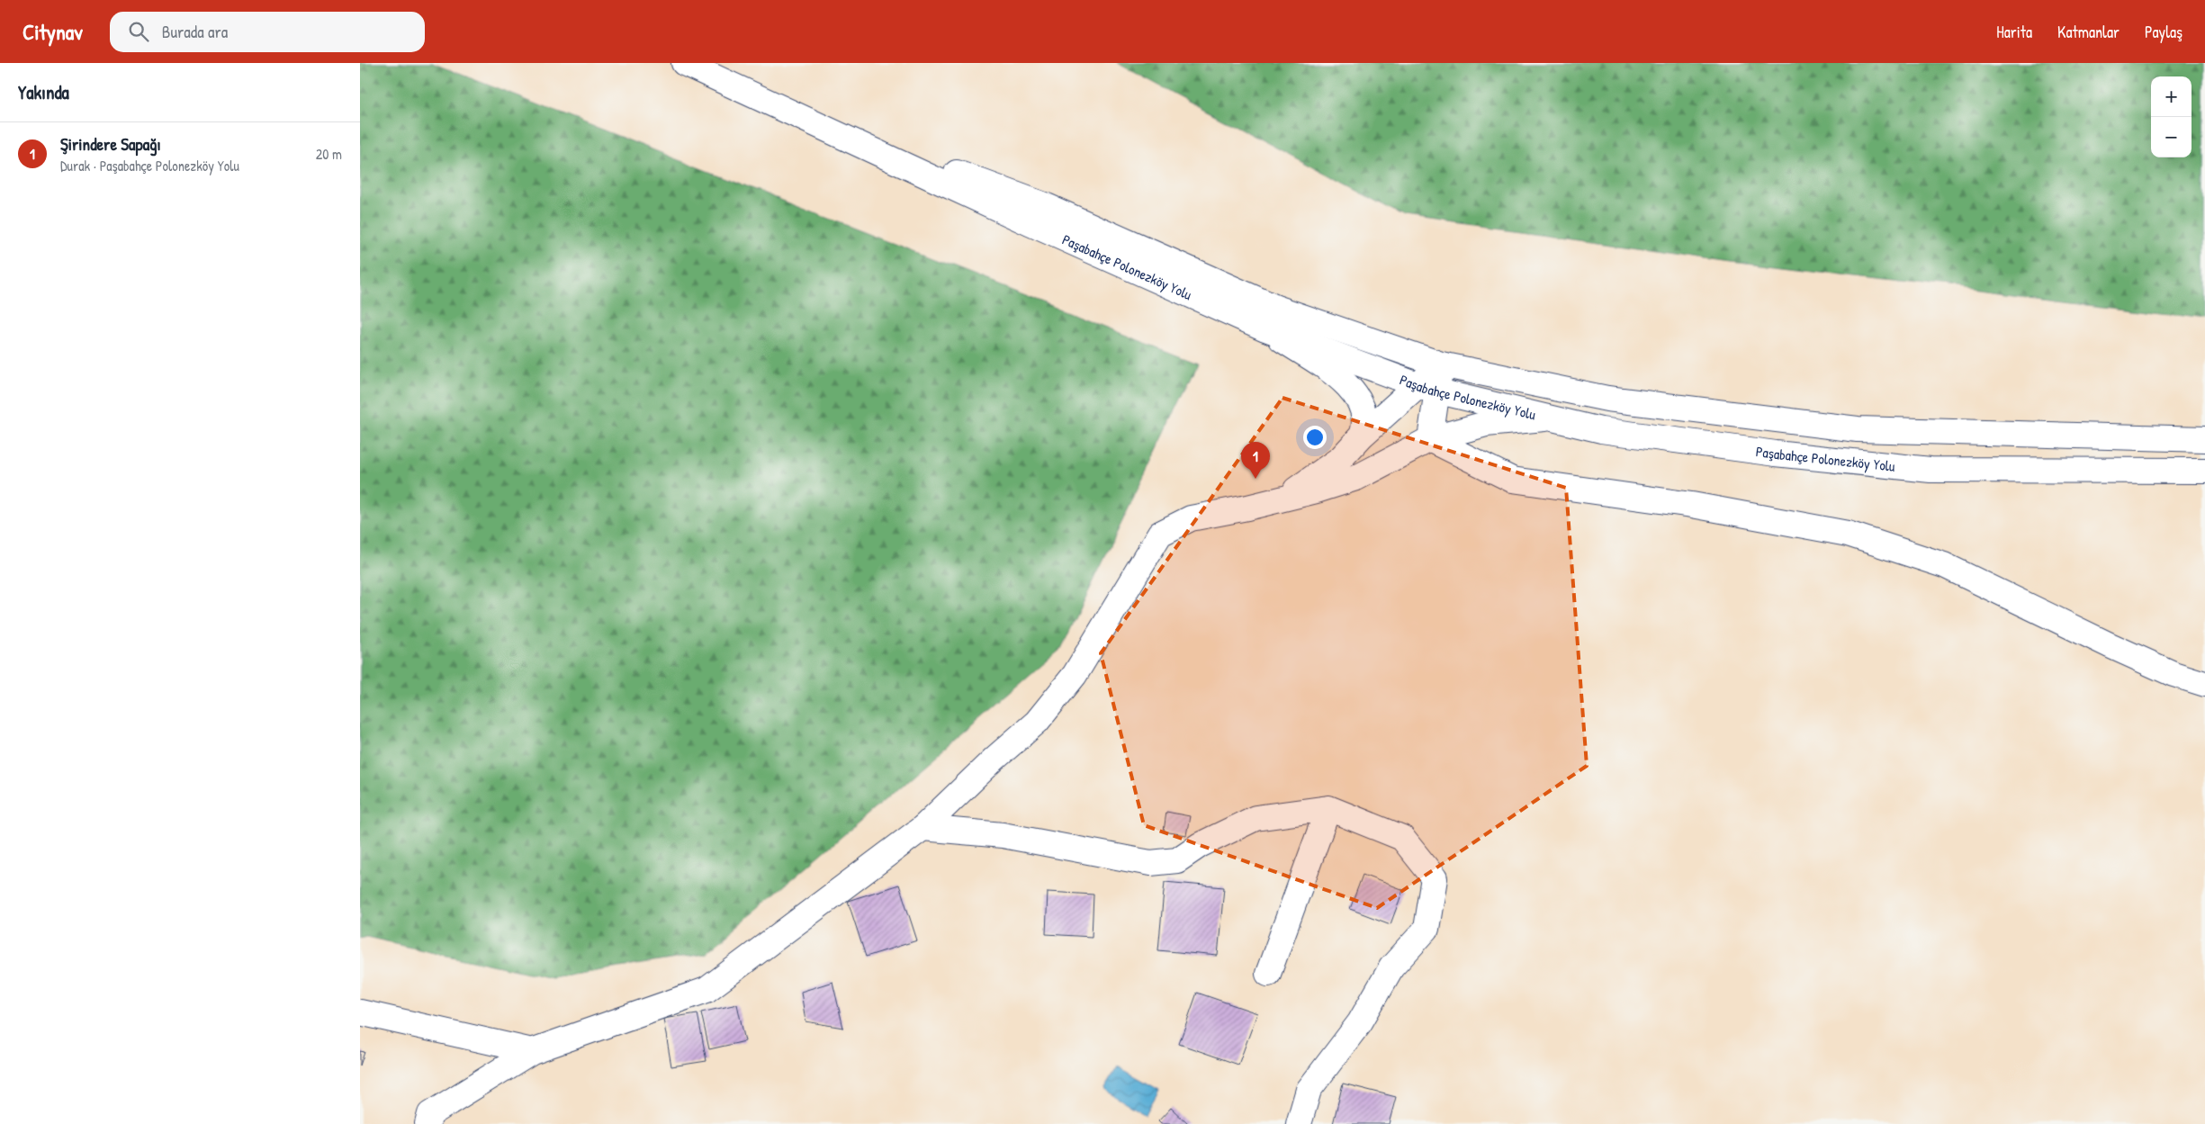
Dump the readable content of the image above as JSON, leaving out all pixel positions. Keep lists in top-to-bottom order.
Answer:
{
  "streets": {
    "street": ["Paşabahçe Polonezköy Yolu"]
  },
  "page": {
    "header": "Citynav",
    "search": "Burada ara",
    "nav": ["Harita", "Katmanlar", "Paylaş"],
    "heading": "Yakında",
    "map_buttons": ["+", "−"],
    "list": [
      {
        "mark": "1",
        "name": "Şirindere Sapağı",
        "note": "Durak · Paşabahçe Polonezköy Yolu",
        "value": "20 m"
      }
    ],
    "pins": "1"
  }
}
